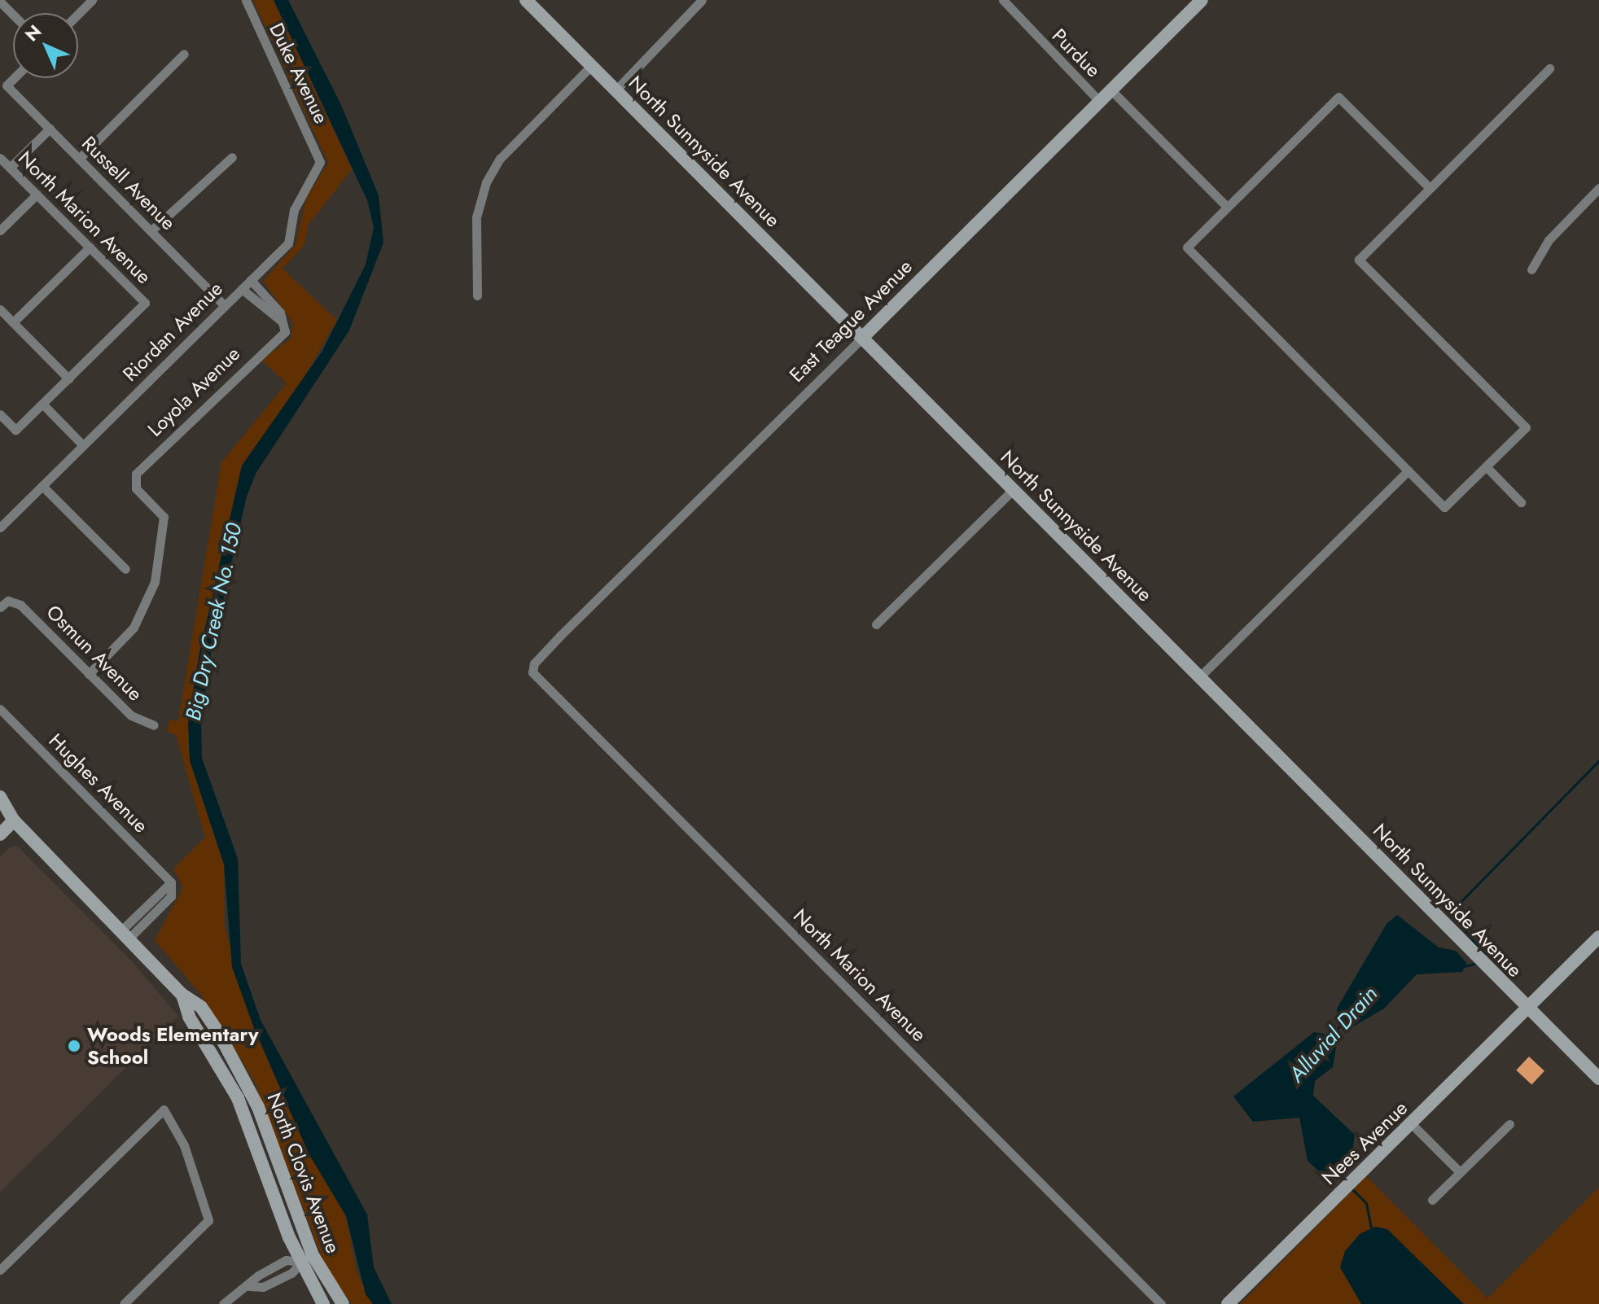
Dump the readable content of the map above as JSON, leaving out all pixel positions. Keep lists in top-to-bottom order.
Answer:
{
  "streets": {
    "main road": [
      "North Sunnyside Avenue",
      "East Teague Avenue",
      "Nees Avenue",
      "North Clovis Avenue"
    ],
    "street": [
      "Purdue",
      "Duke Avenue",
      "Russell Avenue",
      "North Marion Avenue",
      "Riordan Avenue",
      "Loyola Avenue",
      "Osmun Avenue",
      "Hughes Avenue"
    ]
  },
  "crossings": [
    ["Purdue", "East Teague Avenue"],
    ["Duke Avenue", "Riordan Avenue"],
    ["North Sunnyside Avenue", "East Teague Avenue"],
    ["North Sunnyside Avenue", "Nees Avenue"],
    ["Russell Avenue", "Riordan Avenue"],
    ["North Marion Avenue", "East Teague Avenue"],
    ["Loyola Avenue", "Osmun Avenue"],
    ["Hughes Avenue", "North Clovis Avenue"]
  ],
  "water": ["Big Dry Creek No. 150", "Alluvial Drain"],
  "places": ["Woods Elementary School"],
  "north": "top left"
}
